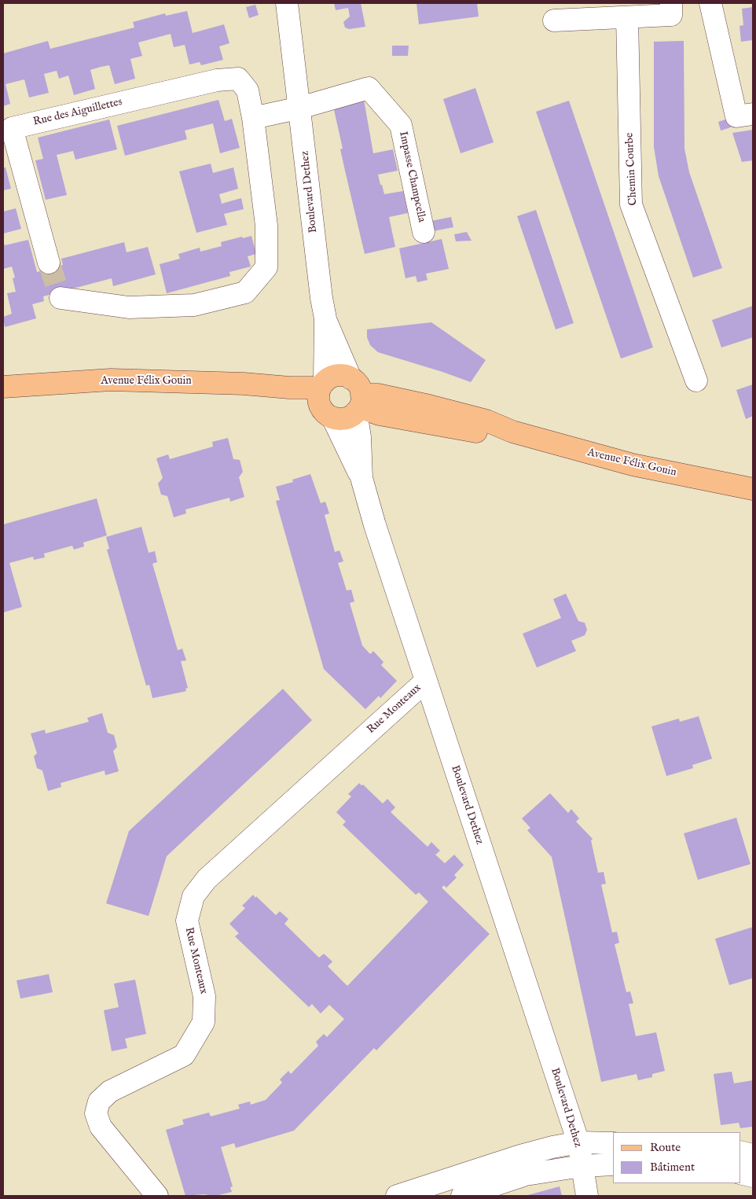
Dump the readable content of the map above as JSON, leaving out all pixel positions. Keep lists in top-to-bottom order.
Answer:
{
  "streets": {
    "main road": ["Avenue Félix Gouin"],
    "street": [
      "Rue des Aiguillettes",
      "Chemin Courbe",
      "Impasse Champcella",
      "Boulevard Dethez",
      "Rue Monteaux"
    ]
  },
  "crossings": [
    ["Impasse Champcella", "Boulevard Dethez"],
    ["Boulevard Dethez", "Avenue Félix Gouin"],
    ["Boulevard Dethez", "Rue Monteaux"]
  ],
  "legend": ["Route", "Bâtiment"]
}
